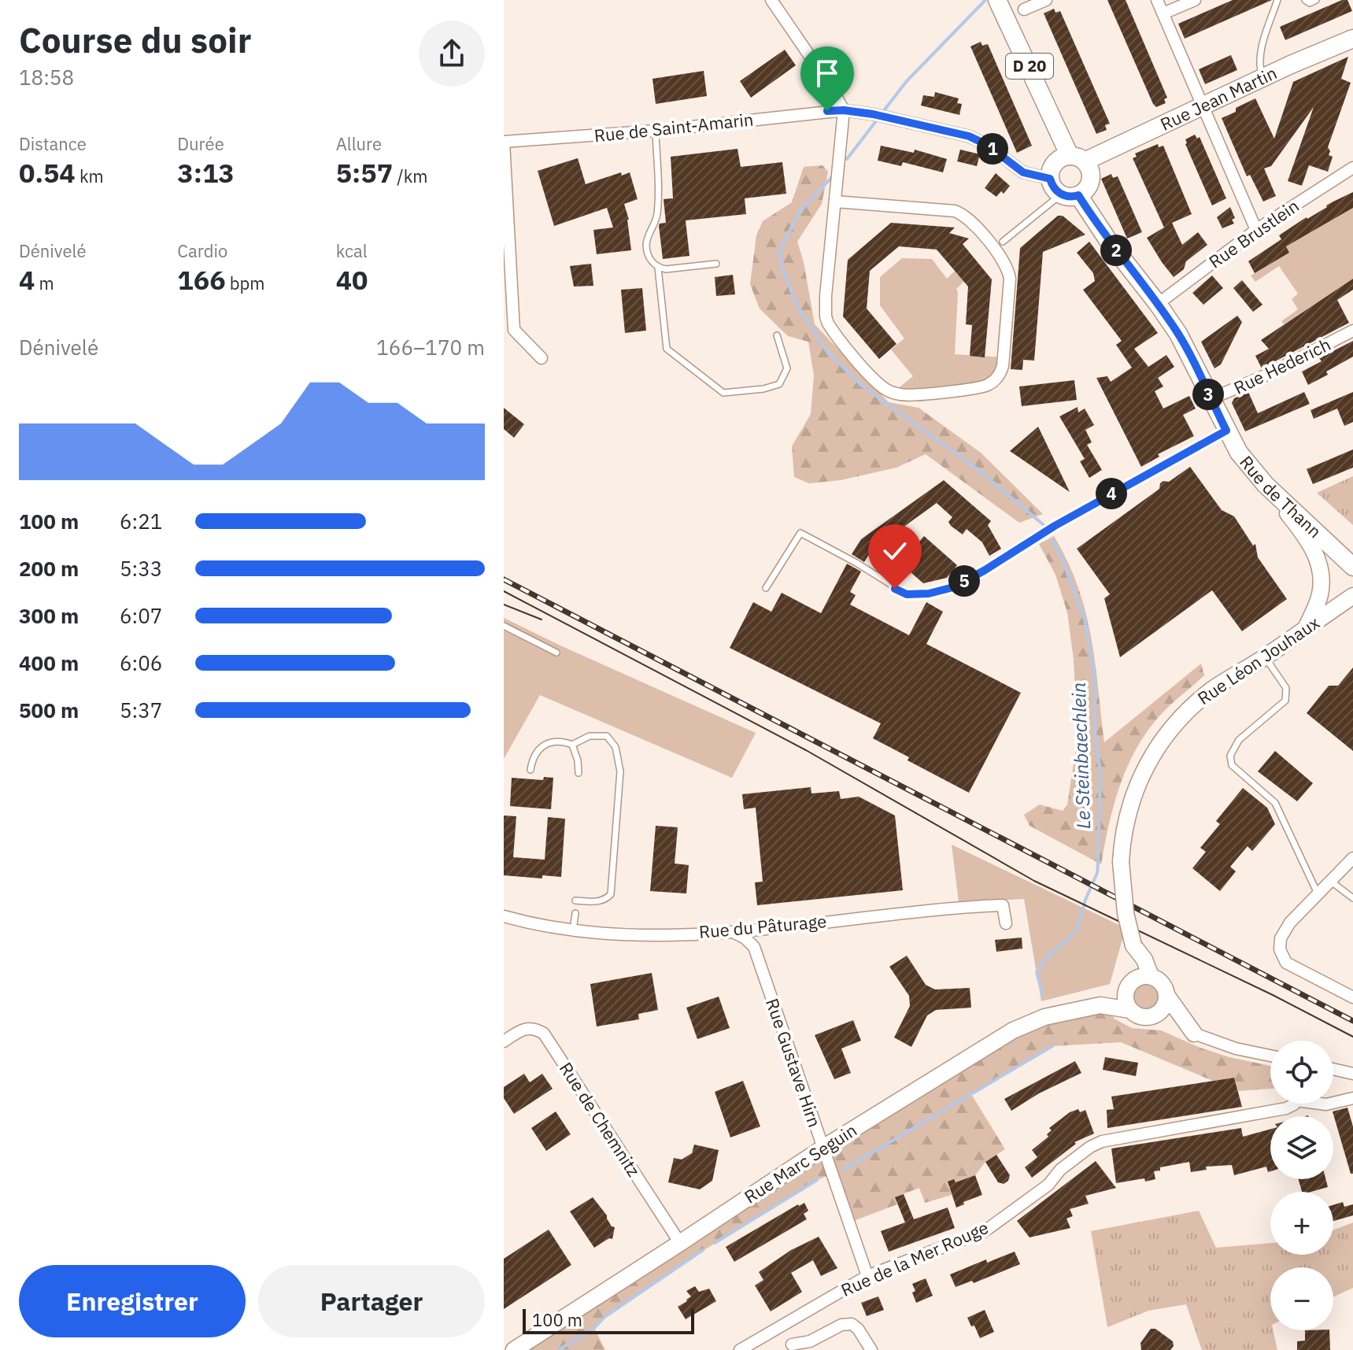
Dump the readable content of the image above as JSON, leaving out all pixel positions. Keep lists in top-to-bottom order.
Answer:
{
  "streets": {
    "main road": ["D 20", "Rue Jean Martin", "Rue de Thann"],
    "street": [
      "Rue de Saint-Amarin",
      "Rue Brustlein",
      "Rue Hederich",
      "Rue Léon Jouhaux",
      "Rue du Pâturage",
      "Rue Gustave Hirn",
      "Rue de Chemnitz",
      "Rue Marc Seguin",
      "Rue de la Mer Rouge"
    ]
  },
  "crossings": [
    ["D 20", "Rue Jean Martin"],
    ["D 20", "Rue de Saint-Amarin"],
    ["D 20", "Rue de Thann"],
    ["Rue Jean Martin", "Rue de Saint-Amarin"],
    ["Rue Jean Martin", "Rue de Thann"],
    ["Rue de Saint-Amarin", "Rue de Thann"],
    ["Rue Brustlein", "Rue de Thann"],
    ["Rue Hederich", "Rue de Thann"],
    ["Rue Léon Jouhaux", "Rue Marc Seguin"],
    ["Rue Gustave Hirn", "Rue Marc Seguin"],
    ["Rue Gustave Hirn", "Rue de la Mer Rouge"],
    ["Rue de Chemnitz", "Rue Marc Seguin"]
  ],
  "water": ["Le Steinbaechlein"],
  "scale_bar": "100 m",
  "page": {
    "heading": ["Course du soir", "18:58"],
    "stats": [
      ["Distance", "0.54 km"],
      ["Durée", "3:13"],
      ["Allure", "5:57 /km"],
      ["Dénivelé", "4 m"],
      ["Cardio", "166 bpm"],
      ["kcal", "40"]
    ],
    "pins": [
      "1",
      "2",
      "3",
      "4",
      "5"
    ],
    "chart": ["Dénivelé", "166–170 m"],
    "list": [
      {
        "name": "100 m",
        "note": "6:21"
      },
      {
        "name": "200 m",
        "note": "5:33"
      },
      {
        "name": "300 m",
        "note": "6:07"
      },
      {
        "name": "400 m",
        "note": "6:06"
      },
      {
        "name": "500 m",
        "note": "5:37"
      }
    ],
    "map_buttons": ["+", "−"],
    "buttons": ["Enregistrer", "Partager"],
    "scale": "100 m"
  }
}
